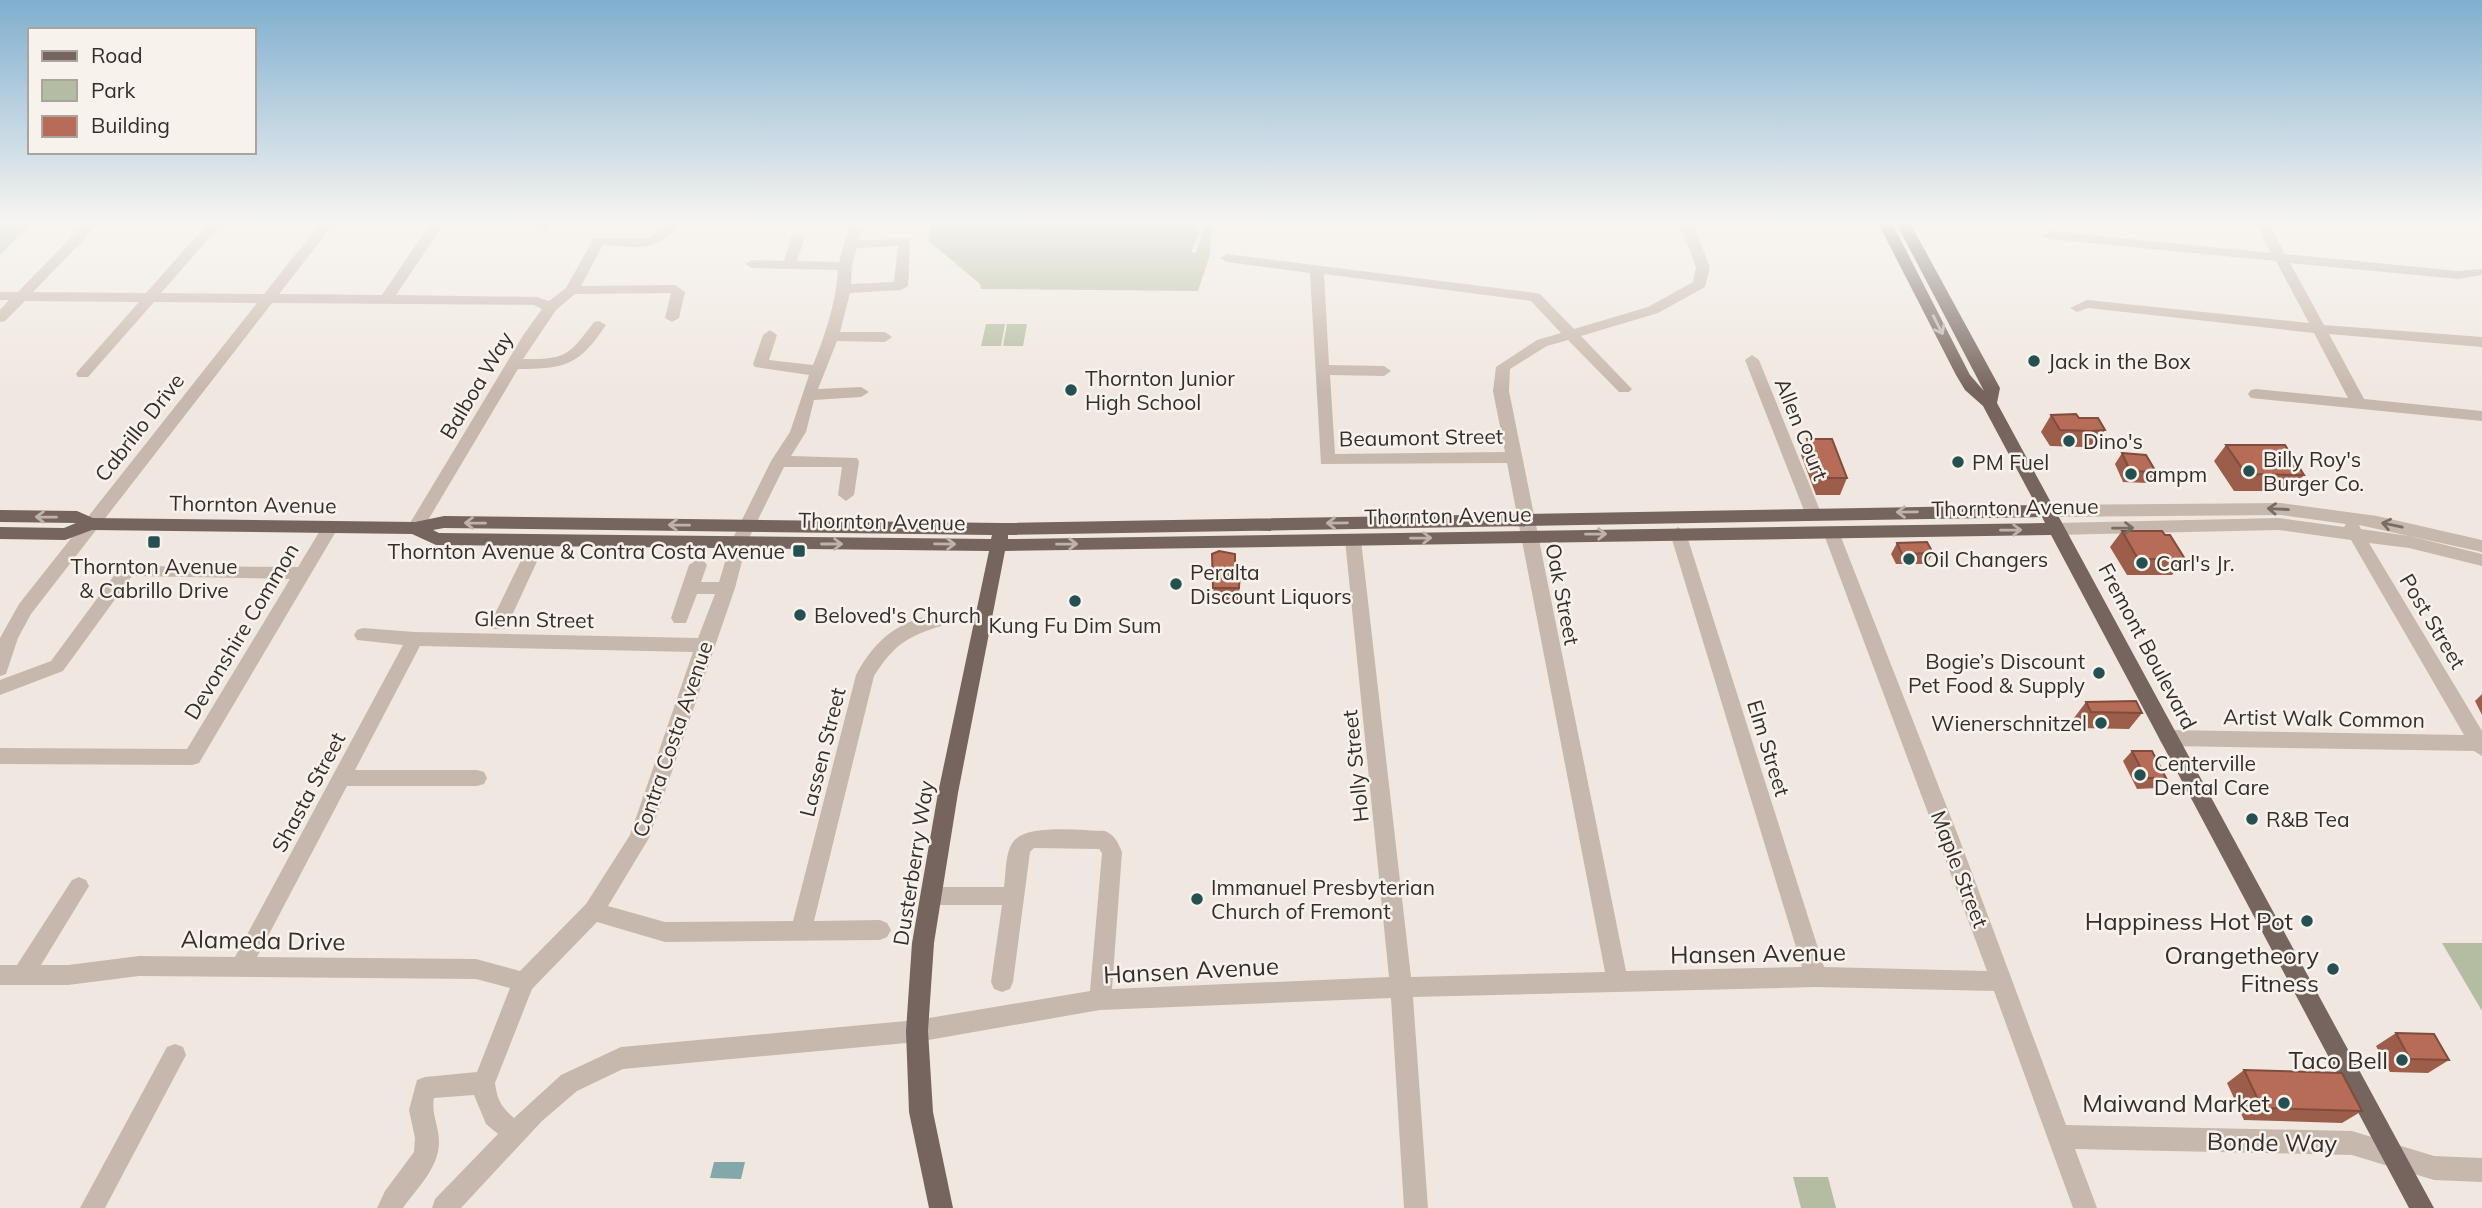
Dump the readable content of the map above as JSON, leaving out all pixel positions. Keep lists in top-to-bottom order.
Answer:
{
  "streets": {
    "main road": ["Thornton Avenue", "Fremont Boulevard", "Dusterberry Way"],
    "street": [
      "Balboa Way",
      "Cabrillo Drive",
      "Allen Court",
      "Beaumont Street",
      "Oak Street",
      "Glenn Street",
      "Post Street",
      "Devonshire Common",
      "Artist Walk Common",
      "Contra Costa Avenue",
      "Elm Street",
      "Lassen Street",
      "Holly Street",
      "Shasta Street",
      "Maple Street",
      "Alameda Drive",
      "Hansen Avenue",
      "Bonde Way"
    ]
  },
  "crossings": [
    ["Balboa Way", "Cabrillo Drive"],
    ["Balboa Way", "Thornton Avenue"],
    ["Cabrillo Drive", "Thornton Avenue"],
    ["Allen Court", "Thornton Avenue"],
    ["Beaumont Street", "Oak Street"],
    ["Thornton Avenue", "Oak Street"],
    ["Thornton Avenue", "Post Street"],
    ["Thornton Avenue", "Devonshire Common"],
    ["Thornton Avenue", "Fremont Boulevard"],
    ["Thornton Avenue", "Contra Costa Avenue"],
    ["Thornton Avenue", "Elm Street"],
    ["Thornton Avenue", "Holly Street"],
    ["Thornton Avenue", "Dusterberry Way"],
    ["Thornton Avenue", "Maple Street"],
    ["Oak Street", "Hansen Avenue"],
    ["Glenn Street", "Contra Costa Avenue"],
    ["Glenn Street", "Shasta Street"],
    ["Post Street", "Artist Walk Common"],
    ["Fremont Boulevard", "Artist Walk Common"],
    ["Fremont Boulevard", "Bonde Way"],
    ["Contra Costa Avenue", "Alameda Drive"],
    ["Elm Street", "Hansen Avenue"],
    ["Holly Street", "Hansen Avenue"],
    ["Shasta Street", "Alameda Drive"],
    ["Dusterberry Way", "Hansen Avenue"],
    ["Maple Street", "Hansen Avenue"],
    ["Maple Street", "Bonde Way"]
  ],
  "places": {
    "other": [
      "Jack in the Box",
      "Thornton Junior High School",
      "Dino's",
      "PM Fuel",
      "Billy Roy's Burger Co.",
      "ampm",
      "Oil Changers",
      "Carl's Jr.",
      "Peralta Discount Liquors",
      "Kung Fu Dim Sum",
      "Beloved's Church",
      "Bogie’s Discount Pet Food & Supply",
      "Wienerschnitzel",
      "Centerville Dental Care",
      "R&B Tea",
      "Immanuel Presbyterian Church of Fremont",
      "Happiness Hot Pot",
      "Orangetheory Fitness",
      "Taco Bell",
      "Maiwand Market"
    ],
    "transit": ["Thornton Avenue & Cabrillo Drive", "Thornton Avenue & Contra Costa Avenue"]
  },
  "legend": ["Road", "Park", "Building"]
}
